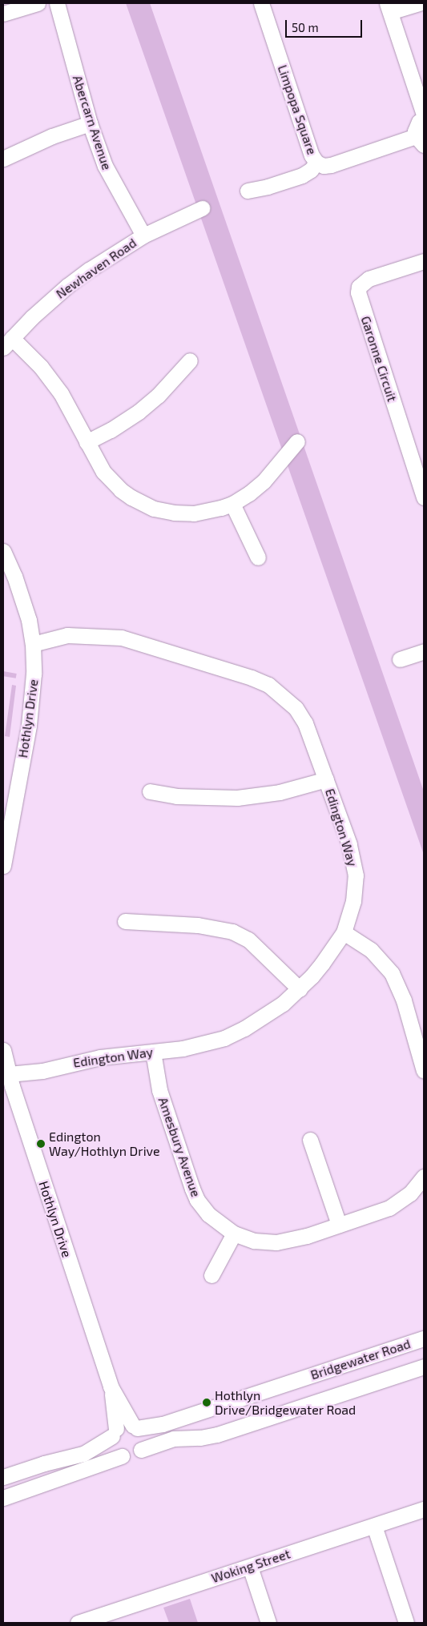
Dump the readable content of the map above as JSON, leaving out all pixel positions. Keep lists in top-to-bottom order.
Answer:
{
  "streets": {
    "street": [
      "Limpopa Square",
      "Abercarn Avenue",
      "Newhaven Road",
      "Garonne Circuit",
      "Hothlyn Drive",
      "Edington Way",
      "Amesbury Avenue",
      "Bridgewater Road",
      "Woking Street"
    ]
  },
  "crossings": [
    ["Abercarn Avenue", "Newhaven Road"],
    ["Hothlyn Drive", "Edington Way"],
    ["Hothlyn Drive", "Bridgewater Road"],
    ["Edington Way", "Amesbury Avenue"]
  ],
  "places": ["Edington Way/Hothlyn Drive", "Hothlyn Drive/Bridgewater Road"],
  "scale_bar": "50 m"
}
